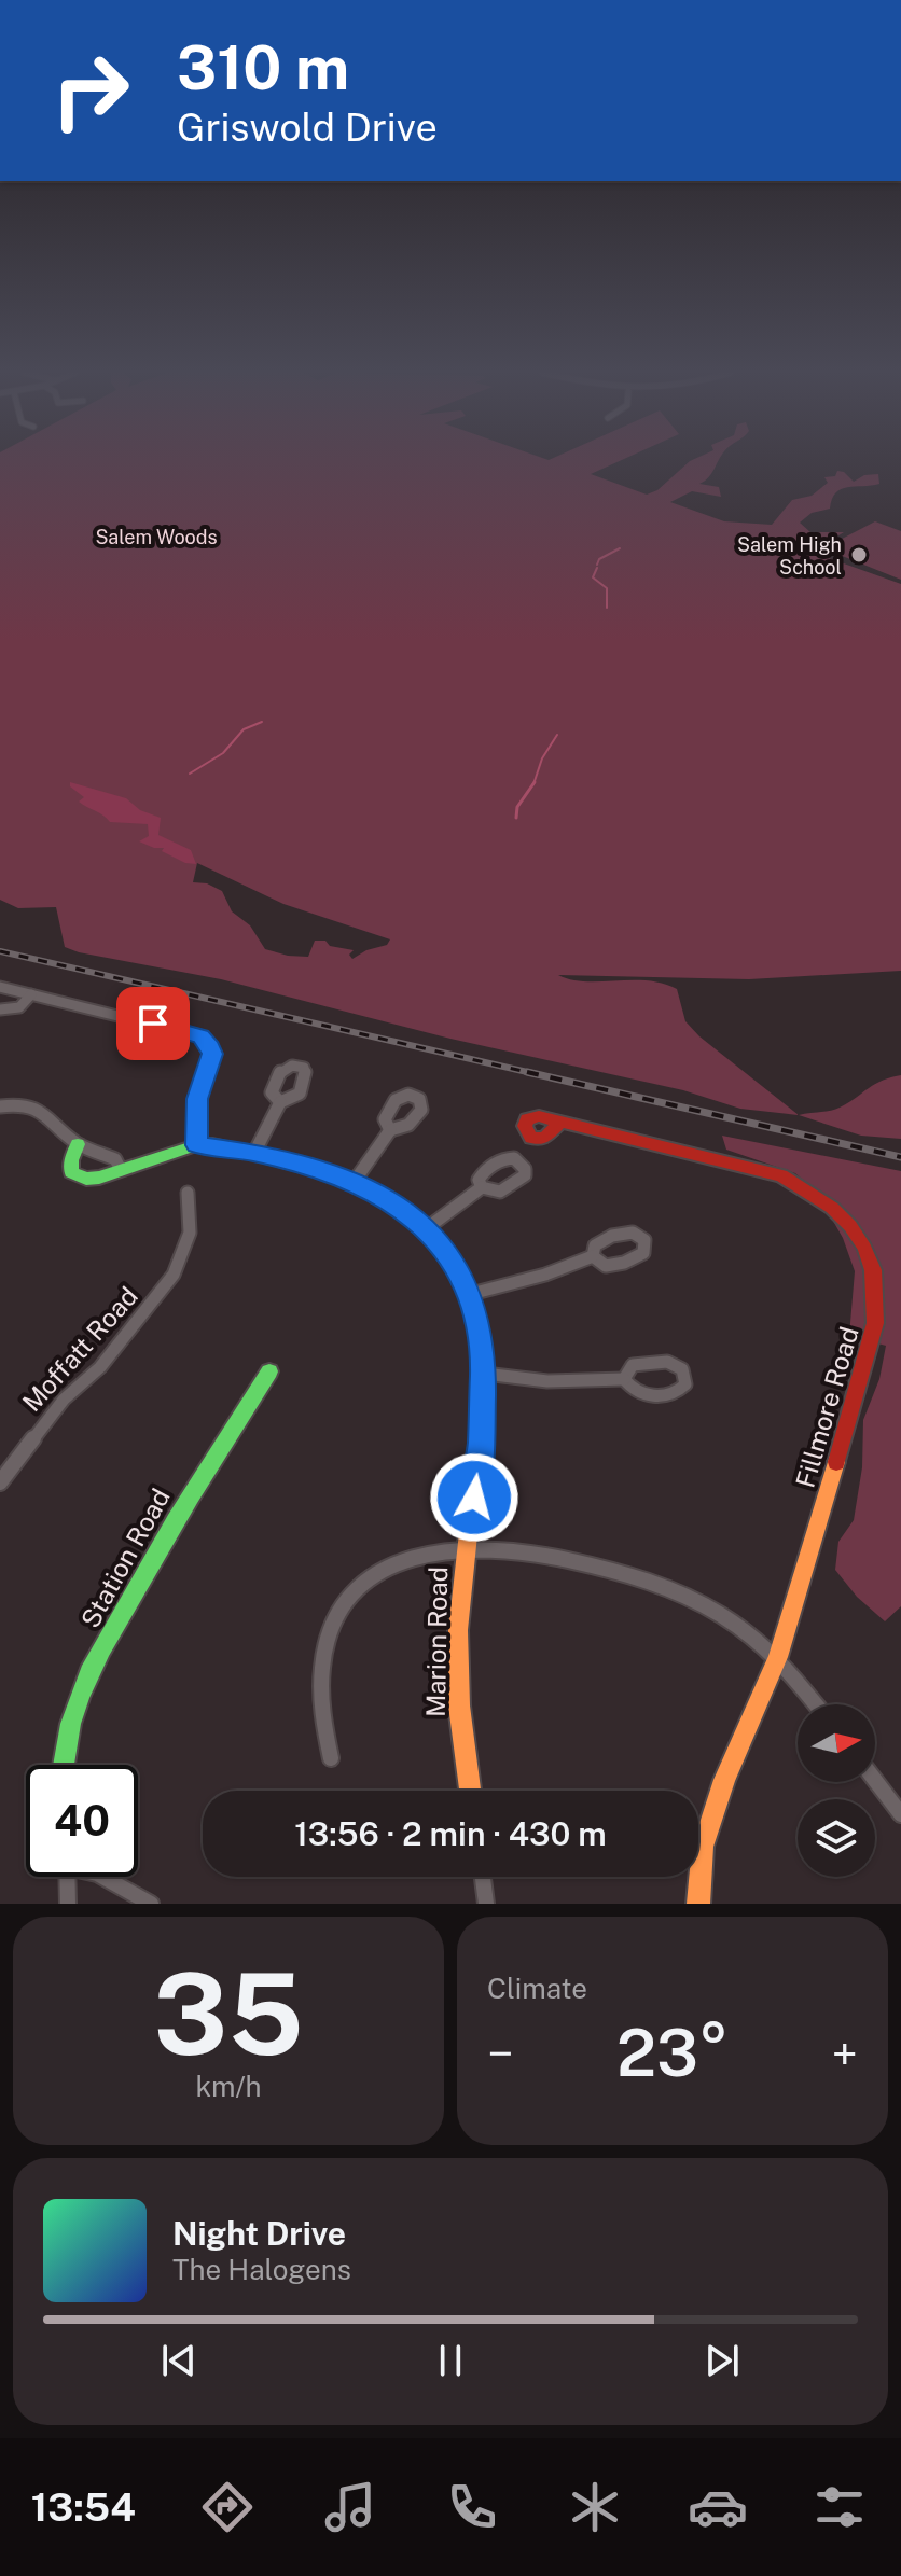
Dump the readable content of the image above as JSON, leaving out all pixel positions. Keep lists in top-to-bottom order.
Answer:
{
  "streets": {
    "street": [
      "Moffatt Road",
      "Fillmore Road",
      "Station Road",
      "Marion Road"
    ]
  },
  "parks": ["Salem Woods"],
  "places": ["Salem High School"],
  "north": "right",
  "page": {
    "turn": ["310 m", "Griswold Drive"],
    "limit": "40",
    "trip": "13:56 · 2 min · 430 m",
    "tile": [
      ["35", "km/h"],
      "Climate"
    ],
    "heat": ["−", "23°", "+"],
    "song": ["Night Drive", "The Halogens"],
    "tabs": "13:54"
  }
}
